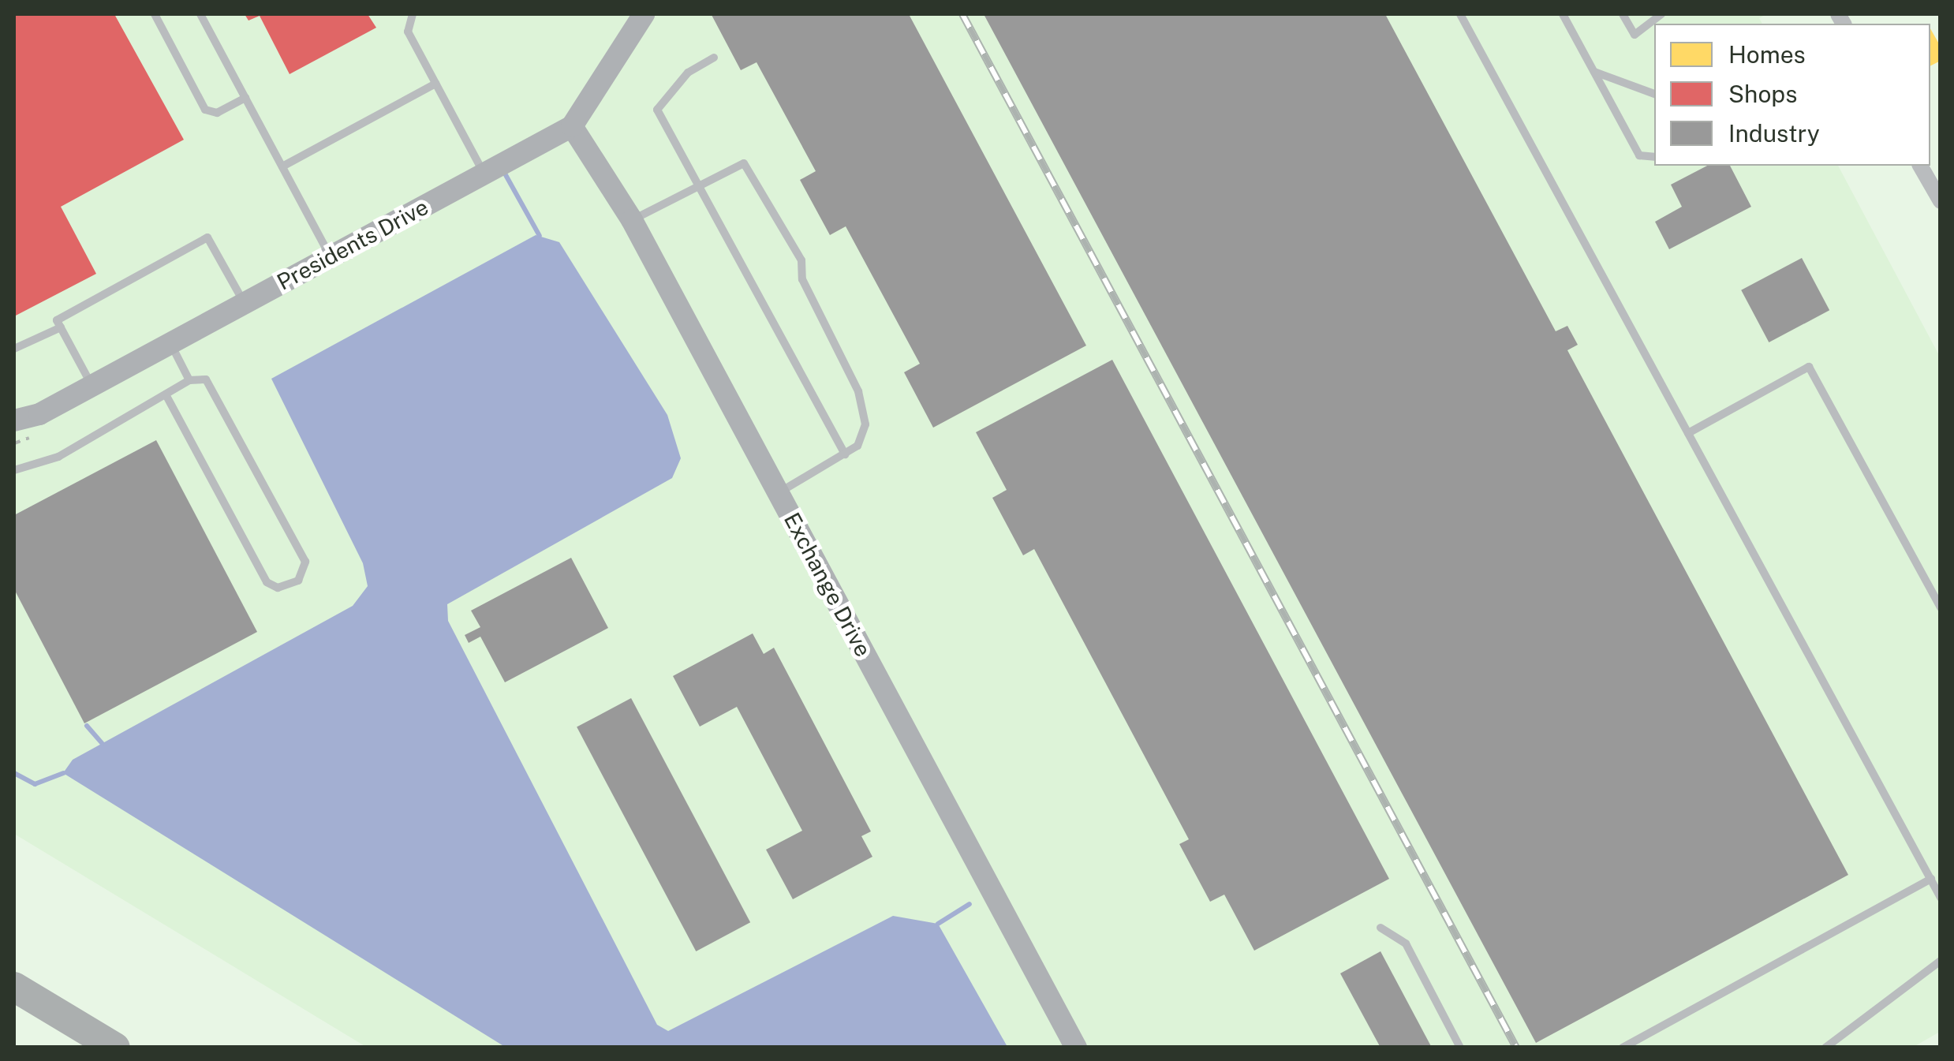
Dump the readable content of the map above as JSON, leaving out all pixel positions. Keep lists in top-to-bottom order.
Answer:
{
  "streets": {
    "street": ["Presidents Drive", "Exchange Drive"]
  },
  "crossings": [
    ["Presidents Drive", "Exchange Drive"]
  ],
  "legend": ["Homes", "Shops", "Industry"]
}
